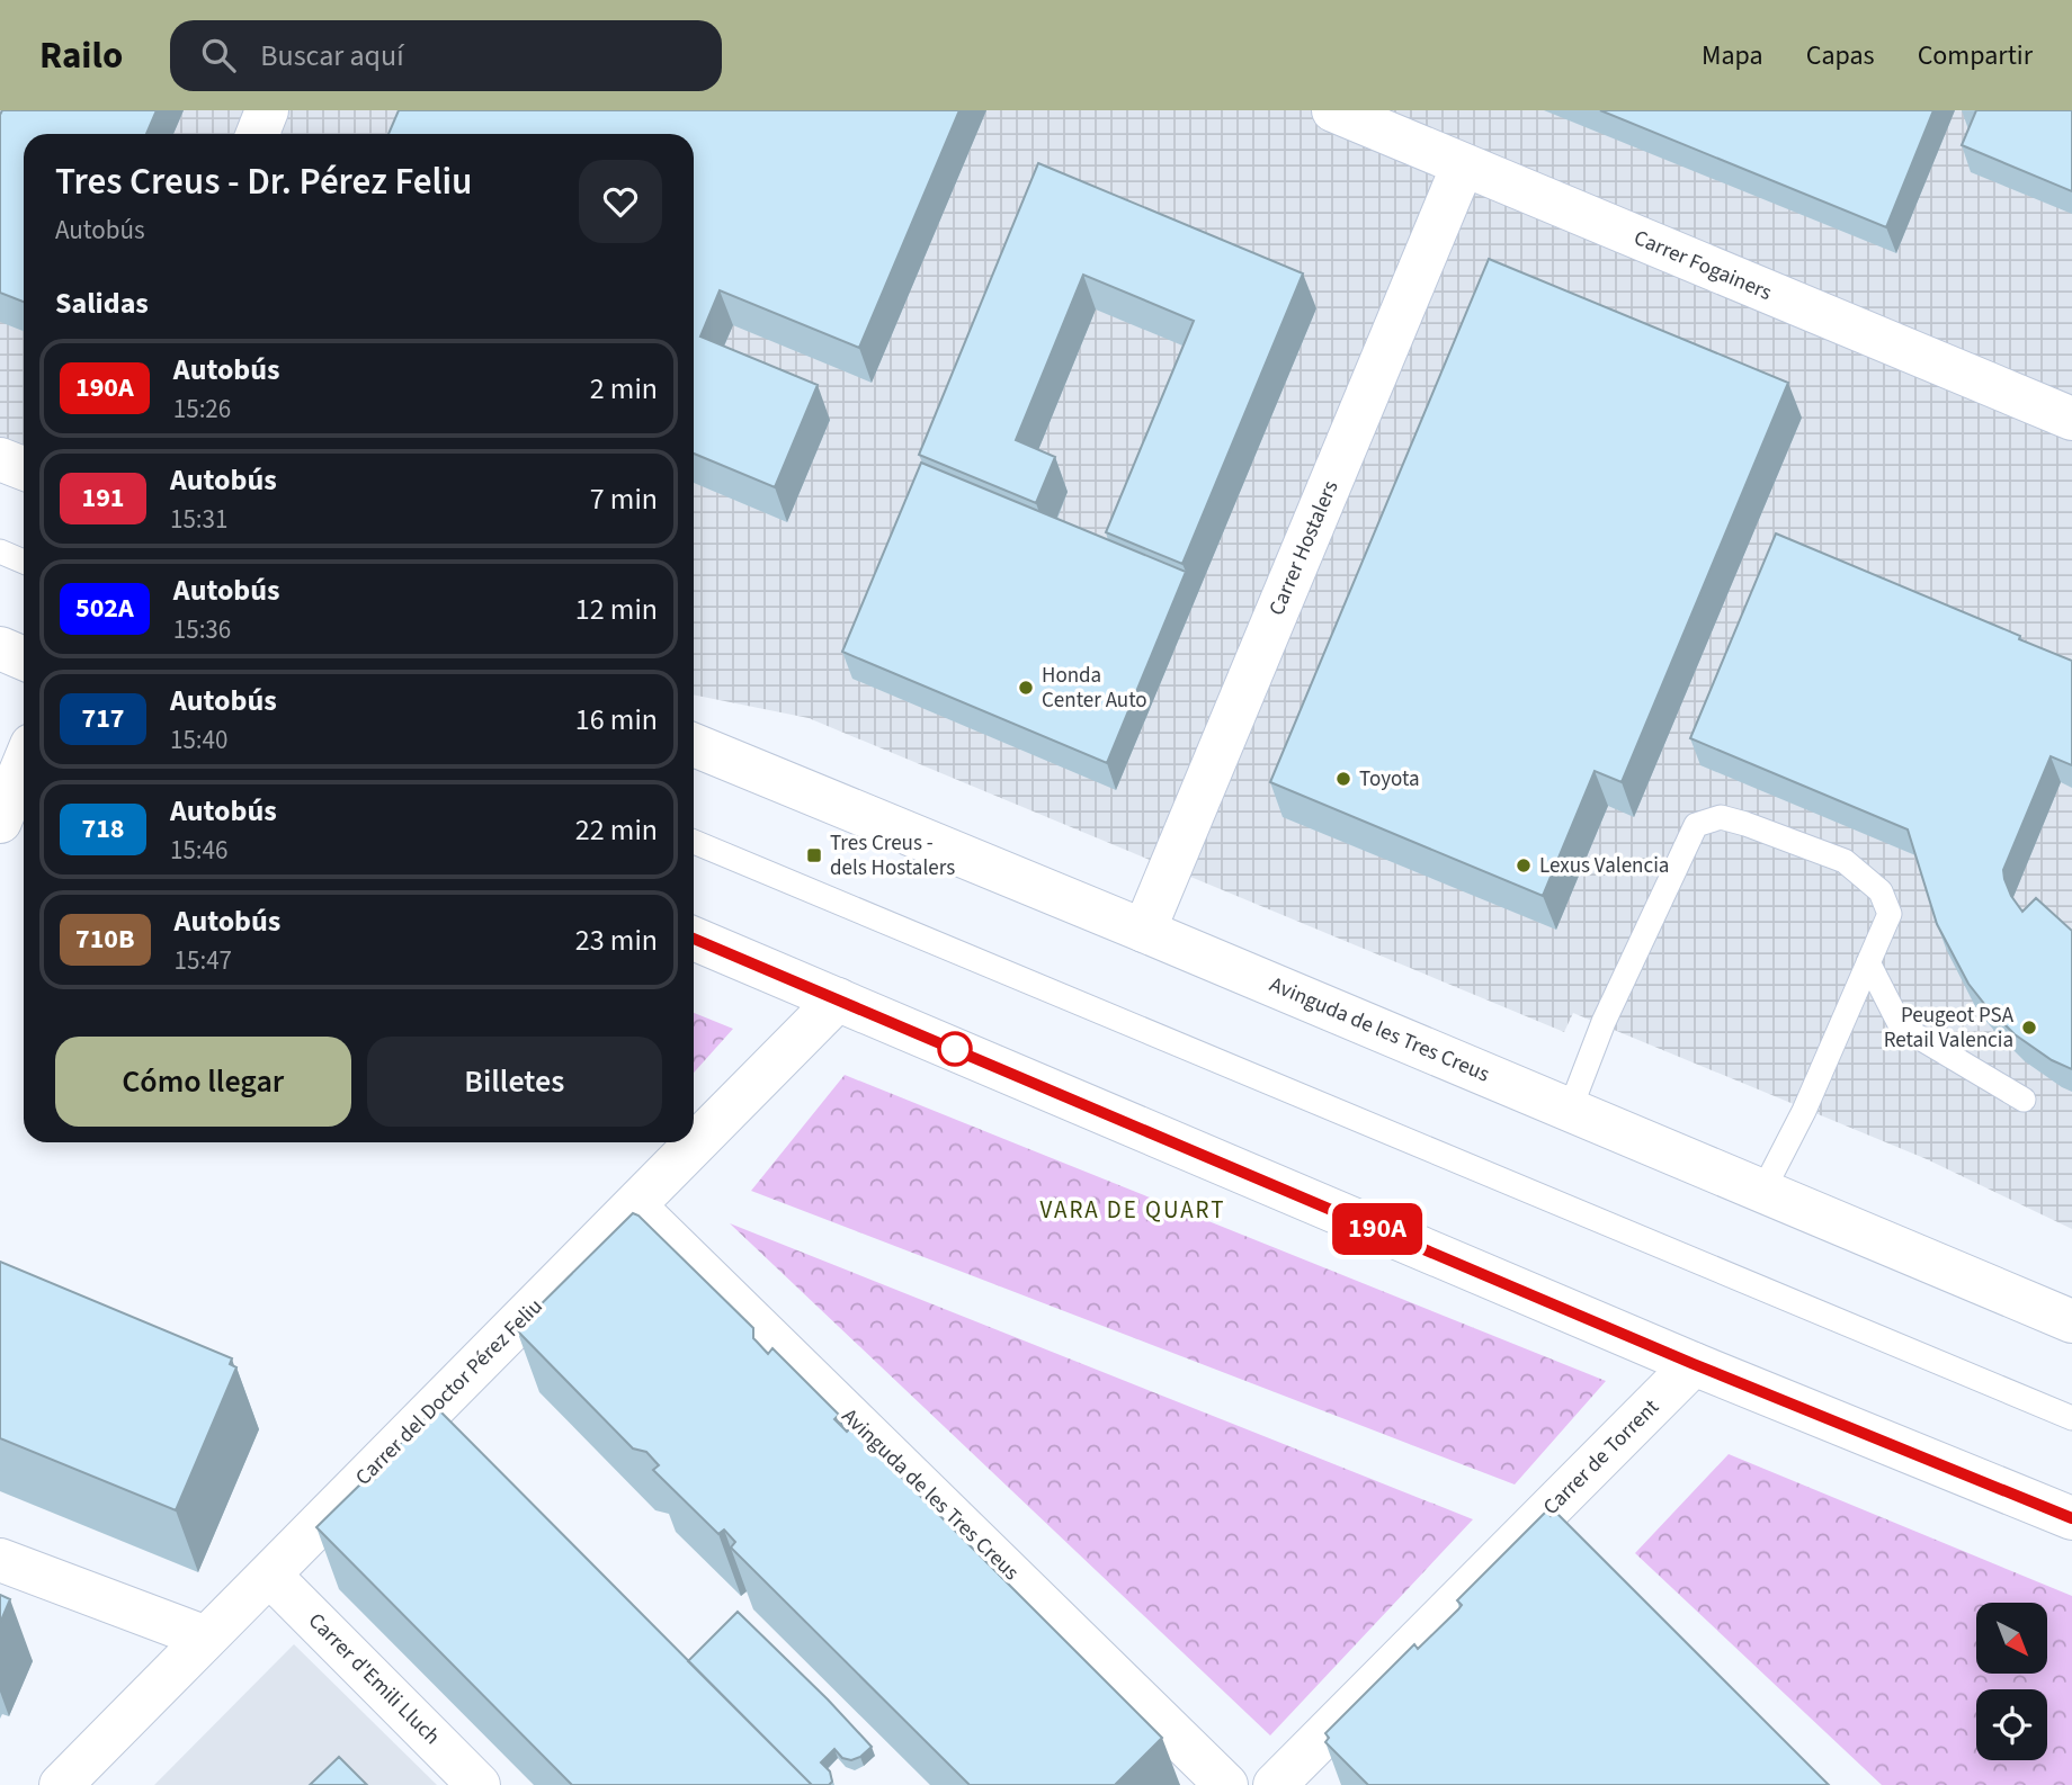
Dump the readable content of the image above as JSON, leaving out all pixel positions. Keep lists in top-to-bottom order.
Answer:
{
  "streets": {
    "street": [
      "Carrer Fogainers",
      "Carrer Hostalers",
      "Avinguda de les Tres Creus",
      "Carrer del Doctor Pérez Feliu",
      "Carrer de Torrent",
      "Carrer d'Emili Lluch"
    ]
  },
  "crossings": [
    ["Carrer Fogainers", "Carrer Hostalers"],
    ["Carrer Hostalers", "Avinguda de les Tres Creus"],
    ["Avinguda de les Tres Creus", "Carrer del Doctor Pérez Feliu"],
    ["Carrer del Doctor Pérez Feliu", "Carrer d'Emili Lluch"]
  ],
  "districts": ["VARA DE QUART"],
  "places": {
    "other": [
      "Honda Center Auto",
      "Toyota",
      "Lexus Valencia",
      "Peugeot PSA Retail Valencia"
    ],
    "transit": ["Tres Creus - dels Hostalers"]
  },
  "lines": ["bus line 190A"],
  "north": "bottom right",
  "page": {
    "header": "Railo",
    "search": "Buscar aquí",
    "nav": ["Mapa", "Capas", "Compartir"],
    "on_map": "190A",
    "heading": [
      ["Tres Creus - Dr. Pérez Feliu", "Autobús"],
      "Salidas"
    ],
    "list": [
      {
        "mark": "190A",
        "name": "Autobús",
        "note": "15:26",
        "value": "2 min"
      },
      {
        "mark": "191",
        "name": "Autobús",
        "note": "15:31",
        "value": "7 min"
      },
      {
        "mark": "502A",
        "name": "Autobús",
        "note": "15:36",
        "value": "12 min"
      },
      {
        "mark": "717",
        "name": "Autobús",
        "note": "15:40",
        "value": "16 min"
      },
      {
        "mark": "718",
        "name": "Autobús",
        "note": "15:46",
        "value": "22 min"
      },
      {
        "mark": "710B",
        "name": "Autobús",
        "note": "15:47",
        "value": "23 min"
      }
    ],
    "buttons": ["Cómo llegar", "Billetes"]
  }
}
